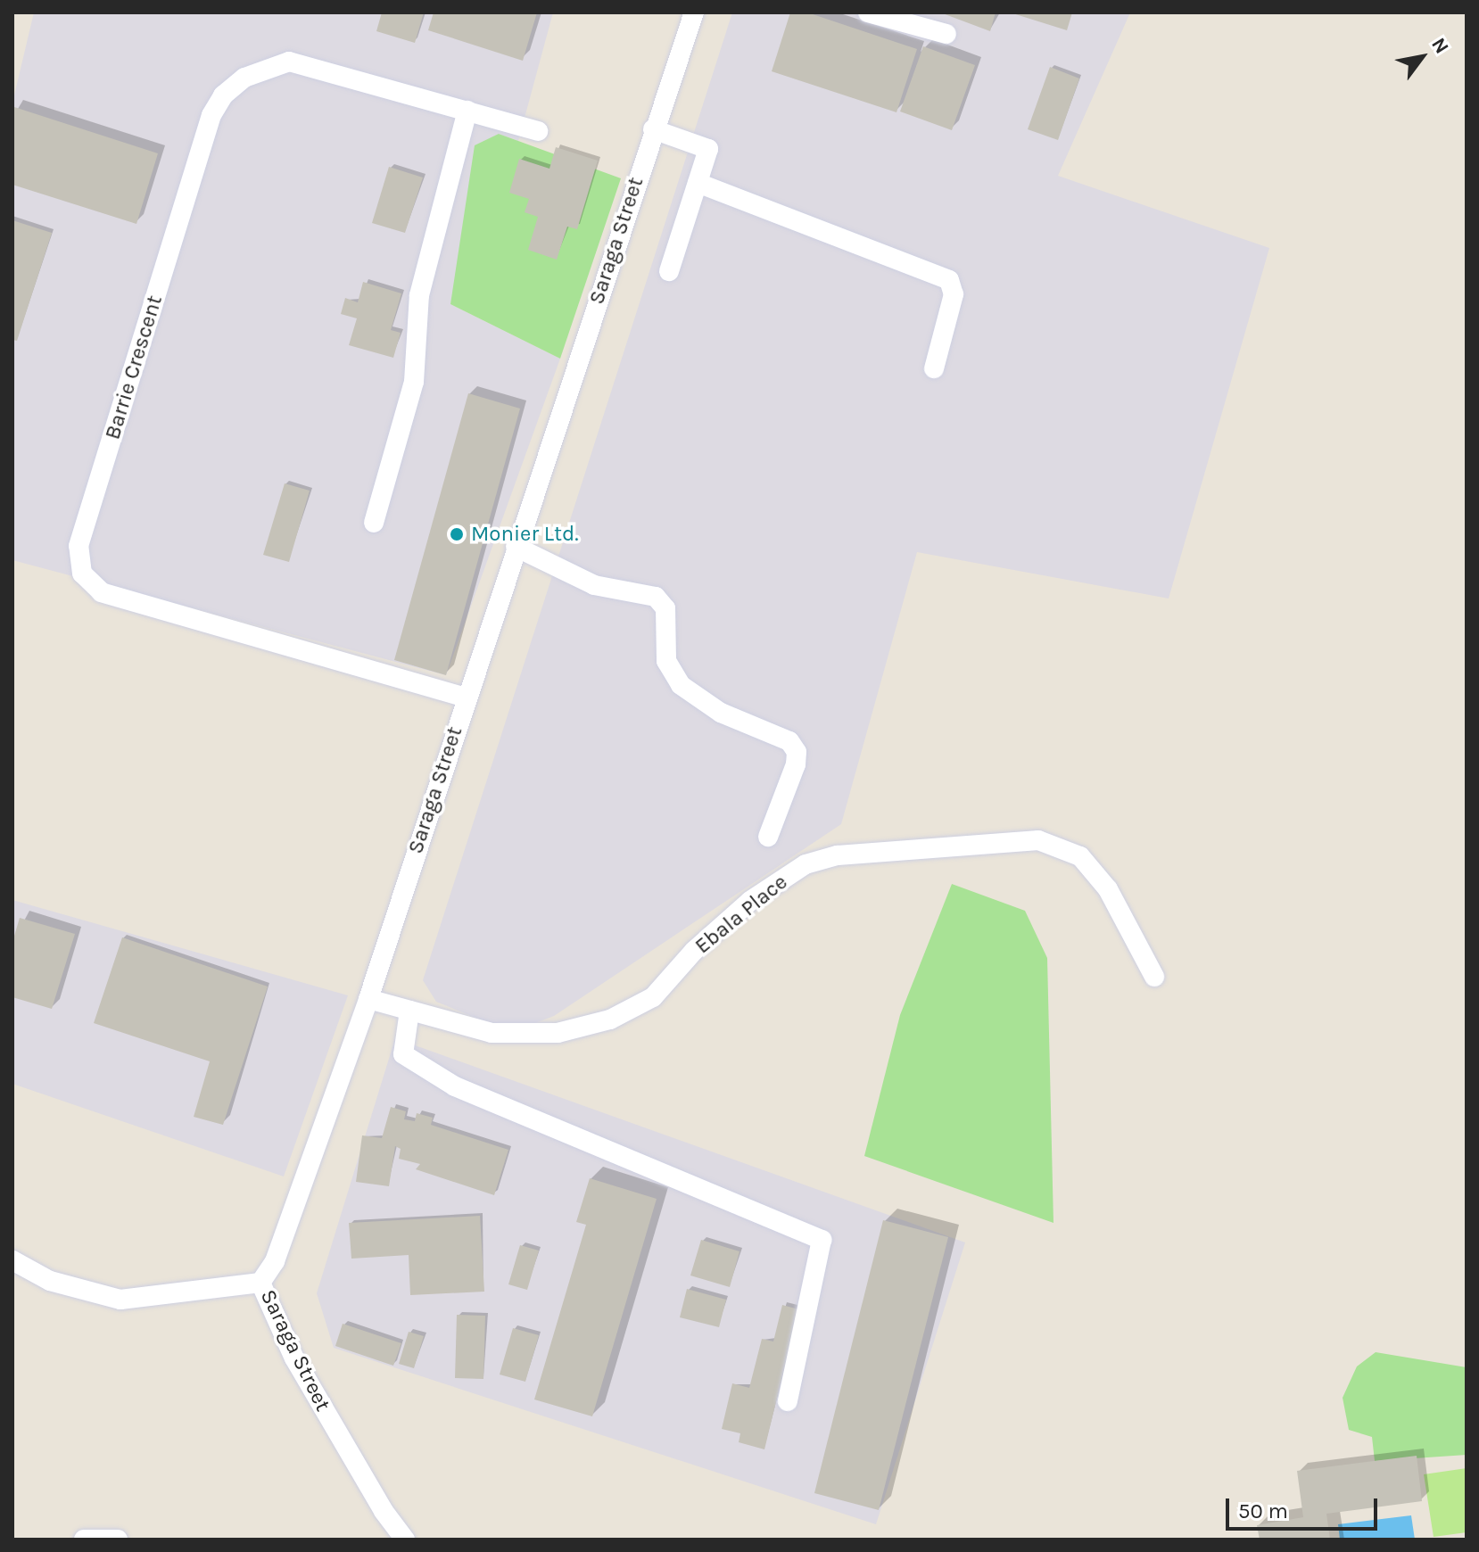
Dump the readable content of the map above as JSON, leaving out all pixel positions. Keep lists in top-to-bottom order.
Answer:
{
  "streets": {
    "street": ["Saraga Street", "Barrie Crescent", "Ebala Place"]
  },
  "crossings": [
    ["Saraga Street", "Barrie Crescent"],
    ["Saraga Street", "Ebala Place"]
  ],
  "places": ["Monier Ltd."],
  "scale_bar": "50 m",
  "north": "top right"
}
